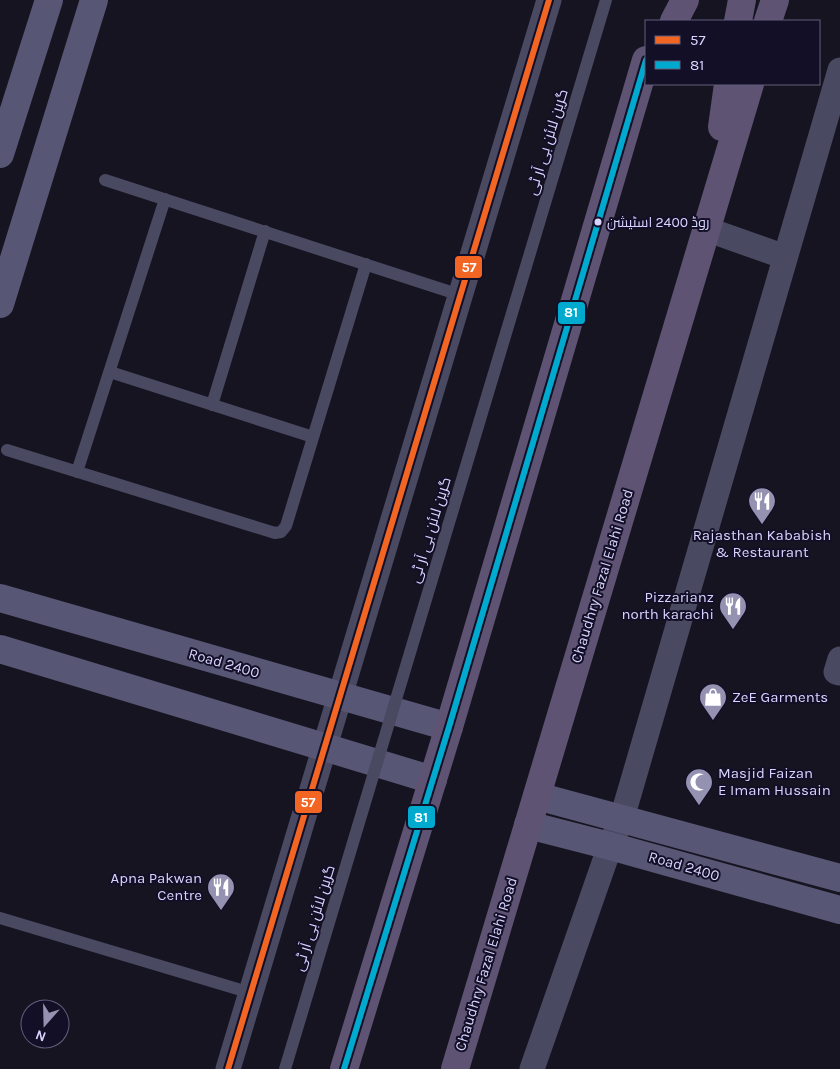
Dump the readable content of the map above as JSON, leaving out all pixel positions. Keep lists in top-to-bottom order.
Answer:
{
  "streets": {
    "main road": ["Chaudhry Fazal Elahi Road", "Road 2400"],
    "lane": ["گرین لائن بی آر ٹی"]
  },
  "crossings": [
    ["Chaudhry Fazal Elahi Road", "Road 2400"]
  ],
  "places": {
    "other": ["روڈ 2400 اسٹیشن"],
    "restaurant": ["Rajasthan Kababish & Restaurant", "Pizzarianz north karachi", "Apna Pakwan Centre"],
    "shop": ["ZeE Garments"],
    "mosque": ["Masjid Faizan E Imam Hussain"]
  },
  "lines": ["transit line 57", "transit line 81"],
  "legend": ["57", "81"],
  "north": "bottom"
}
